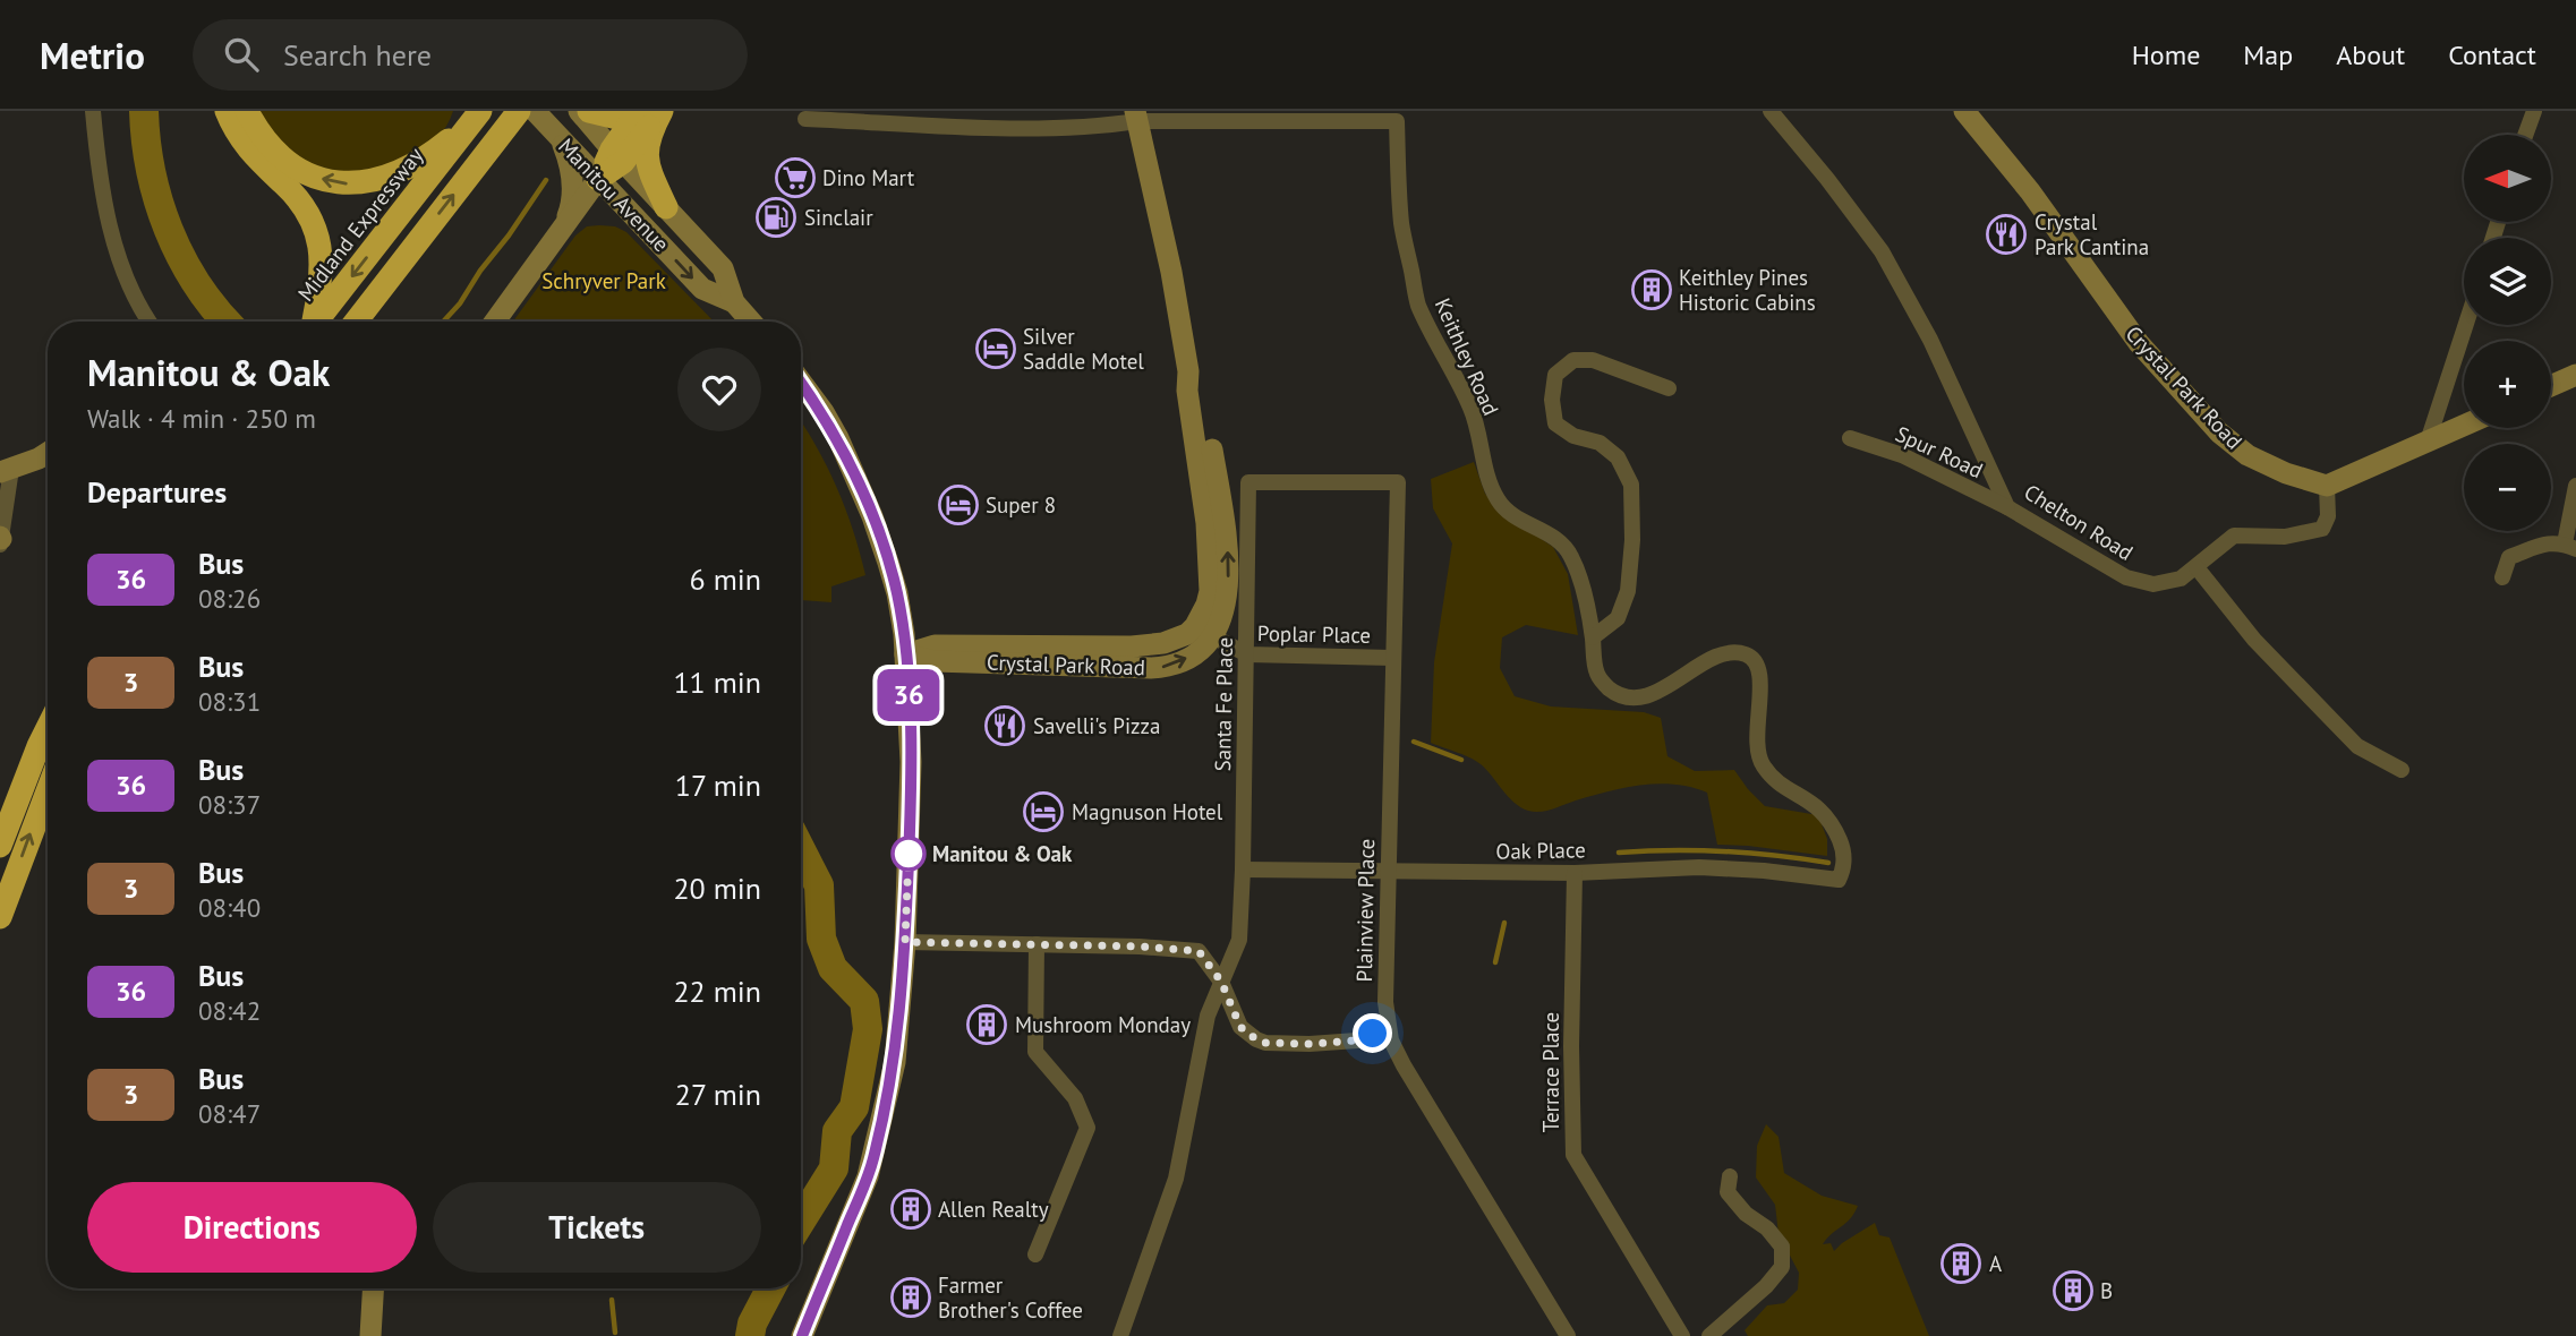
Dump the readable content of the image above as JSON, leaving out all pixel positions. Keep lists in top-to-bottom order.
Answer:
{
  "streets": {
    "highway": ["Midland Expressway"],
    "street": [
      "Manitou Avenue",
      "Keithley Road",
      "Crystal Park Road",
      "Spur Road",
      "Chelton Road",
      "Poplar Place",
      "Santa Fe Place",
      "Oak Place",
      "Plainview Place",
      "Terrace Place"
    ]
  },
  "crossings": [
    ["Keithley Road", "Oak Place"],
    ["Crystal Park Road", "Chelton Road"],
    ["Crystal Park Road", "Poplar Place"],
    ["Spur Road", "Chelton Road"],
    ["Poplar Place", "Santa Fe Place"],
    ["Poplar Place", "Plainview Place"],
    ["Santa Fe Place", "Oak Place"],
    ["Santa Fe Place", "Plainview Place"],
    ["Oak Place", "Plainview Place"],
    ["Oak Place", "Terrace Place"]
  ],
  "parks": ["Schryver Park"],
  "places": {
    "supermarket": ["Dino Mart"],
    "fuel station": ["Sinclair"],
    "restaurant": ["Crystal Park Cantina", "Savelli's Pizza"],
    "building": [
      "Keithley Pines Historic Cabins",
      "Mushroom Monday",
      "Allen Realty",
      "A",
      "B",
      "Farmer Brother's Coffee"
    ],
    "hotel": ["Silver Saddle Motel", "Super 8", "Magnuson Hotel"],
    "other": ["Manitou & Oak"]
  },
  "lines": ["bus line 36"],
  "north": "left",
  "page": {
    "header": "Metrio",
    "search": "Search here",
    "nav": [
      "Home",
      "Map",
      "About",
      "Contact"
    ],
    "on_map": "36",
    "map_buttons": ["+", "−"],
    "heading": [
      ["Manitou & Oak", "Walk · 4 min · 250 m"],
      "Departures"
    ],
    "list": [
      {
        "mark": "36",
        "name": "Bus",
        "note": "08:26",
        "value": "6 min"
      },
      {
        "mark": "3",
        "name": "Bus",
        "note": "08:31",
        "value": "11 min"
      },
      {
        "mark": "36",
        "name": "Bus",
        "note": "08:37",
        "value": "17 min"
      },
      {
        "mark": "3",
        "name": "Bus",
        "note": "08:40",
        "value": "20 min"
      },
      {
        "mark": "36",
        "name": "Bus",
        "note": "08:42",
        "value": "22 min"
      },
      {
        "mark": "3",
        "name": "Bus",
        "note": "08:47",
        "value": "27 min"
      }
    ],
    "buttons": ["Directions", "Tickets"]
  }
}
